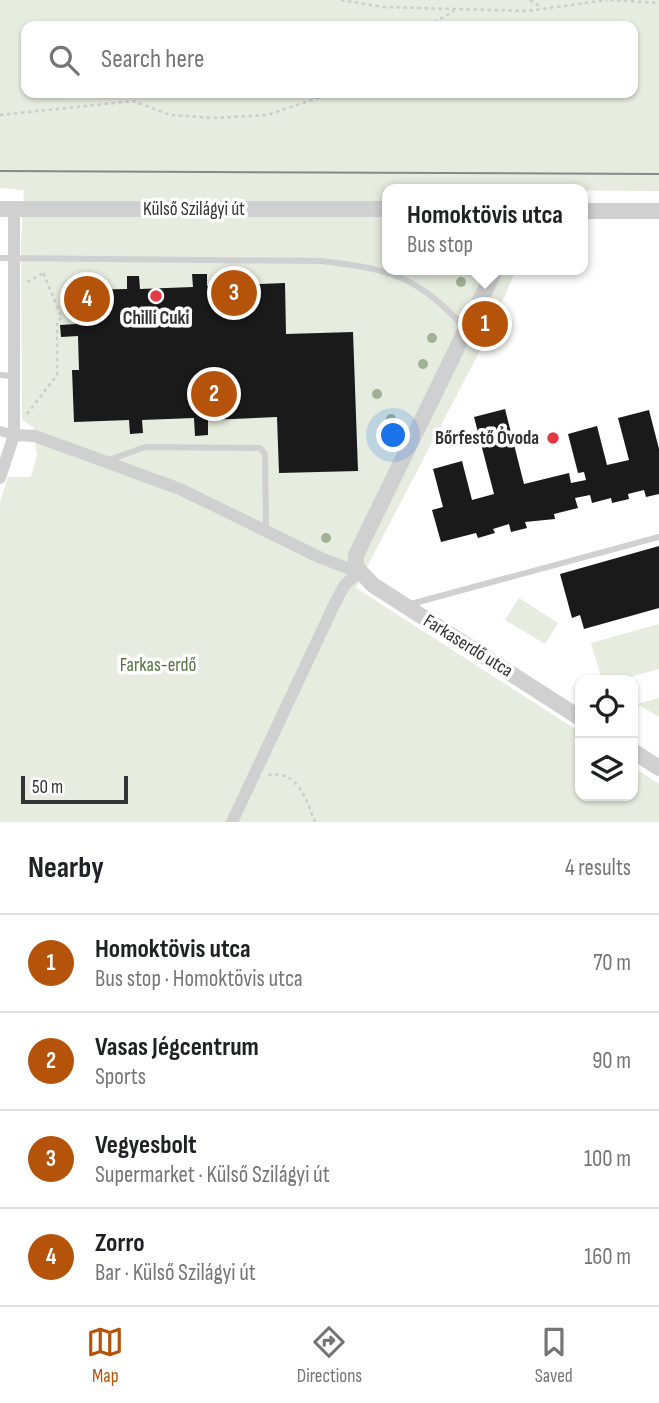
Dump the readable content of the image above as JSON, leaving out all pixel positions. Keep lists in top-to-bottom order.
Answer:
{
  "streets": {
    "street": ["Külső Szilágyi út", "Farkaserdő utca"]
  },
  "parks": ["Farkas-erdő"],
  "places": ["Chilli Cuki", "Bőrfestő Óvoda"],
  "scale_bar": "50 m",
  "page": {
    "search": "Search here",
    "popup": ["Homoktövis utca", "Bus stop"],
    "pins": [
      "3",
      "4",
      "1",
      "2"
    ],
    "scale": "50 m",
    "heading": ["Nearby", "4 results"],
    "list": [
      {
        "mark": "1",
        "name": "Homoktövis utca",
        "note": "Bus stop · Homoktövis utca",
        "value": "70 m"
      },
      {
        "mark": "2",
        "name": "Vasas Jégcentrum",
        "note": "Sports",
        "value": "90 m"
      },
      {
        "mark": "3",
        "name": "Vegyesbolt",
        "note": "Supermarket · Külső Szilágyi út",
        "value": "100 m"
      },
      {
        "mark": "4",
        "name": "Zorro",
        "note": "Bar · Külső Szilágyi út",
        "value": "160 m"
      }
    ],
    "nav": ["Map", "Directions", "Saved"]
  }
}
